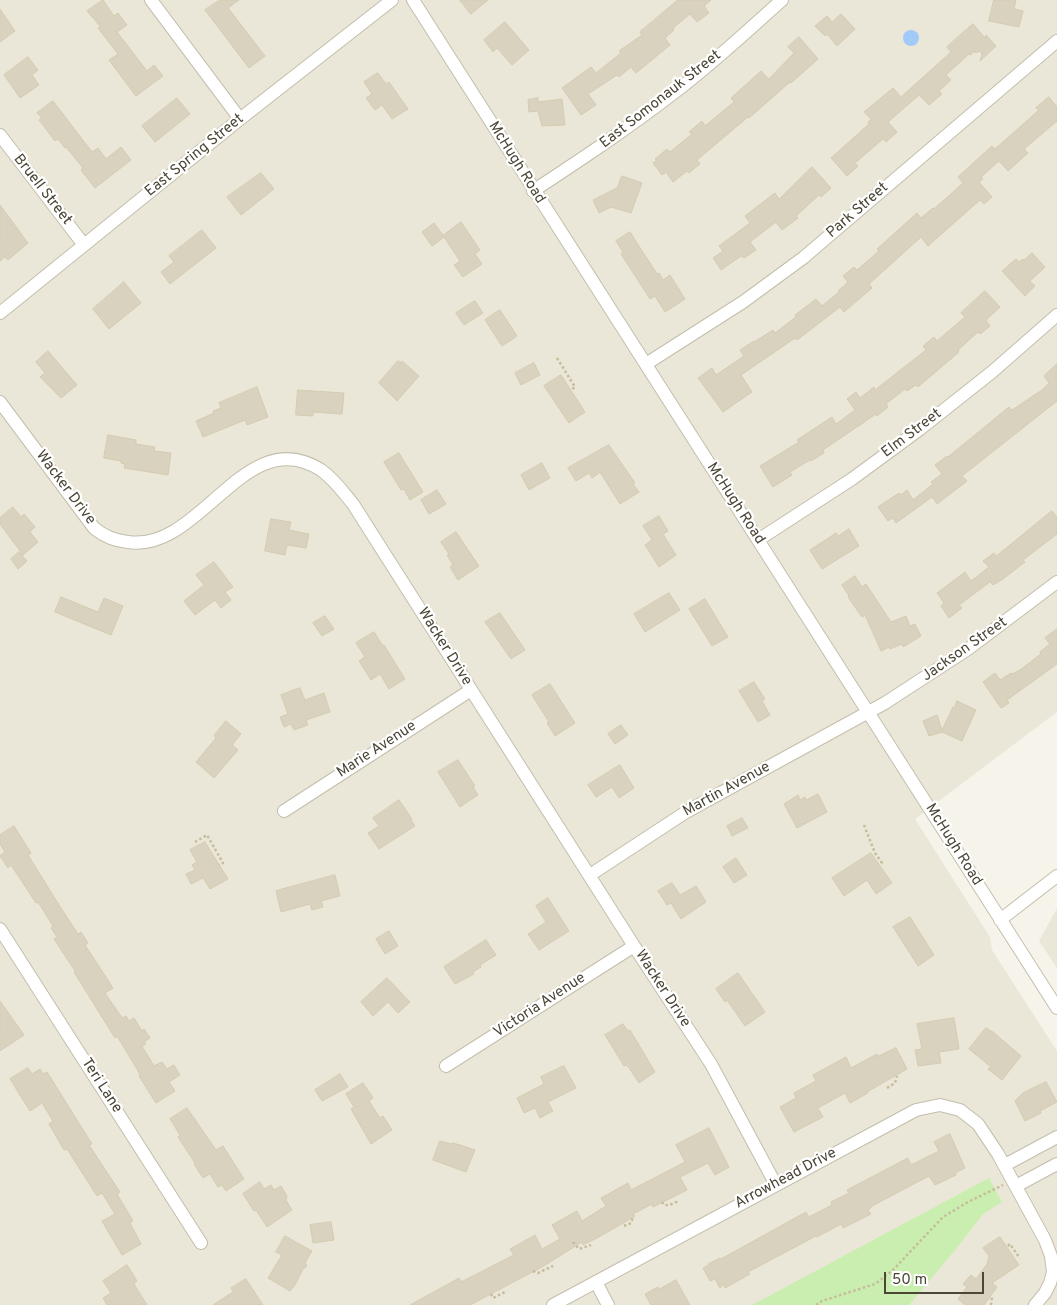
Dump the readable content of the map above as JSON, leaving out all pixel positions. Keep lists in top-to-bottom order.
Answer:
{
  "streets": {
    "street": [
      "East Somonauk Street",
      "East Spring Street",
      "McHugh Road",
      "Bruell Street",
      "Park Street",
      "Elm Street",
      "Wacker Drive",
      "Jackson Street",
      "Marie Avenue",
      "Martin Avenue",
      "Victoria Avenue",
      "Teri Lane",
      "Arrowhead Drive"
    ]
  },
  "crossings": [
    ["East Somonauk Street", "McHugh Road"],
    ["East Spring Street", "Bruell Street"],
    ["McHugh Road", "Park Street"],
    ["McHugh Road", "Elm Street"],
    ["McHugh Road", "Jackson Street"],
    ["McHugh Road", "Martin Avenue"],
    ["Wacker Drive", "Marie Avenue"],
    ["Wacker Drive", "Martin Avenue"],
    ["Wacker Drive", "Victoria Avenue"],
    ["Wacker Drive", "Arrowhead Drive"],
    ["Jackson Street", "Martin Avenue"]
  ],
  "scale_bar": "50 m"
}
